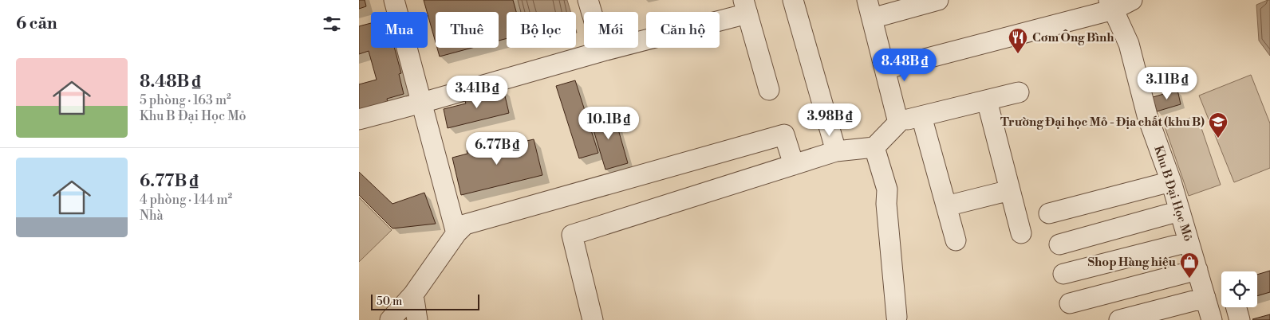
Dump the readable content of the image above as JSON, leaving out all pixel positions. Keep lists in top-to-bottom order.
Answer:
{
  "streets": {
    "street": ["Khu B Đại Học Mỏ"]
  },
  "places": {
    "restaurant": ["Cơm Ông Bình"],
    "school or university": ["Trường Đại học Mỏ - Địa chất (khu B)"],
    "shop": ["Shop Hàng hiệu"]
  },
  "scale_bar": "50 m",
  "page": {
    "heading": "6 căn",
    "chip": [
      "Mua",
      "Thuê",
      "Bộ lọc",
      "Mới",
      "Căn hộ"
    ],
    "list": [
      {
        "name": "8.48B ₫",
        "note": "5 phòng · 163 m² · Khu B Đại Học Mỏ"
      },
      {
        "name": "6.77B ₫",
        "note": "4 phòng · 144 m² · Nhà"
      }
    ],
    "price": [
      "8.48B ₫",
      "3.11B ₫",
      "3.41B ₫",
      "3.98B ₫",
      "10.1B ₫",
      "6.77B ₫"
    ],
    "scale": "50 m"
  }
}
